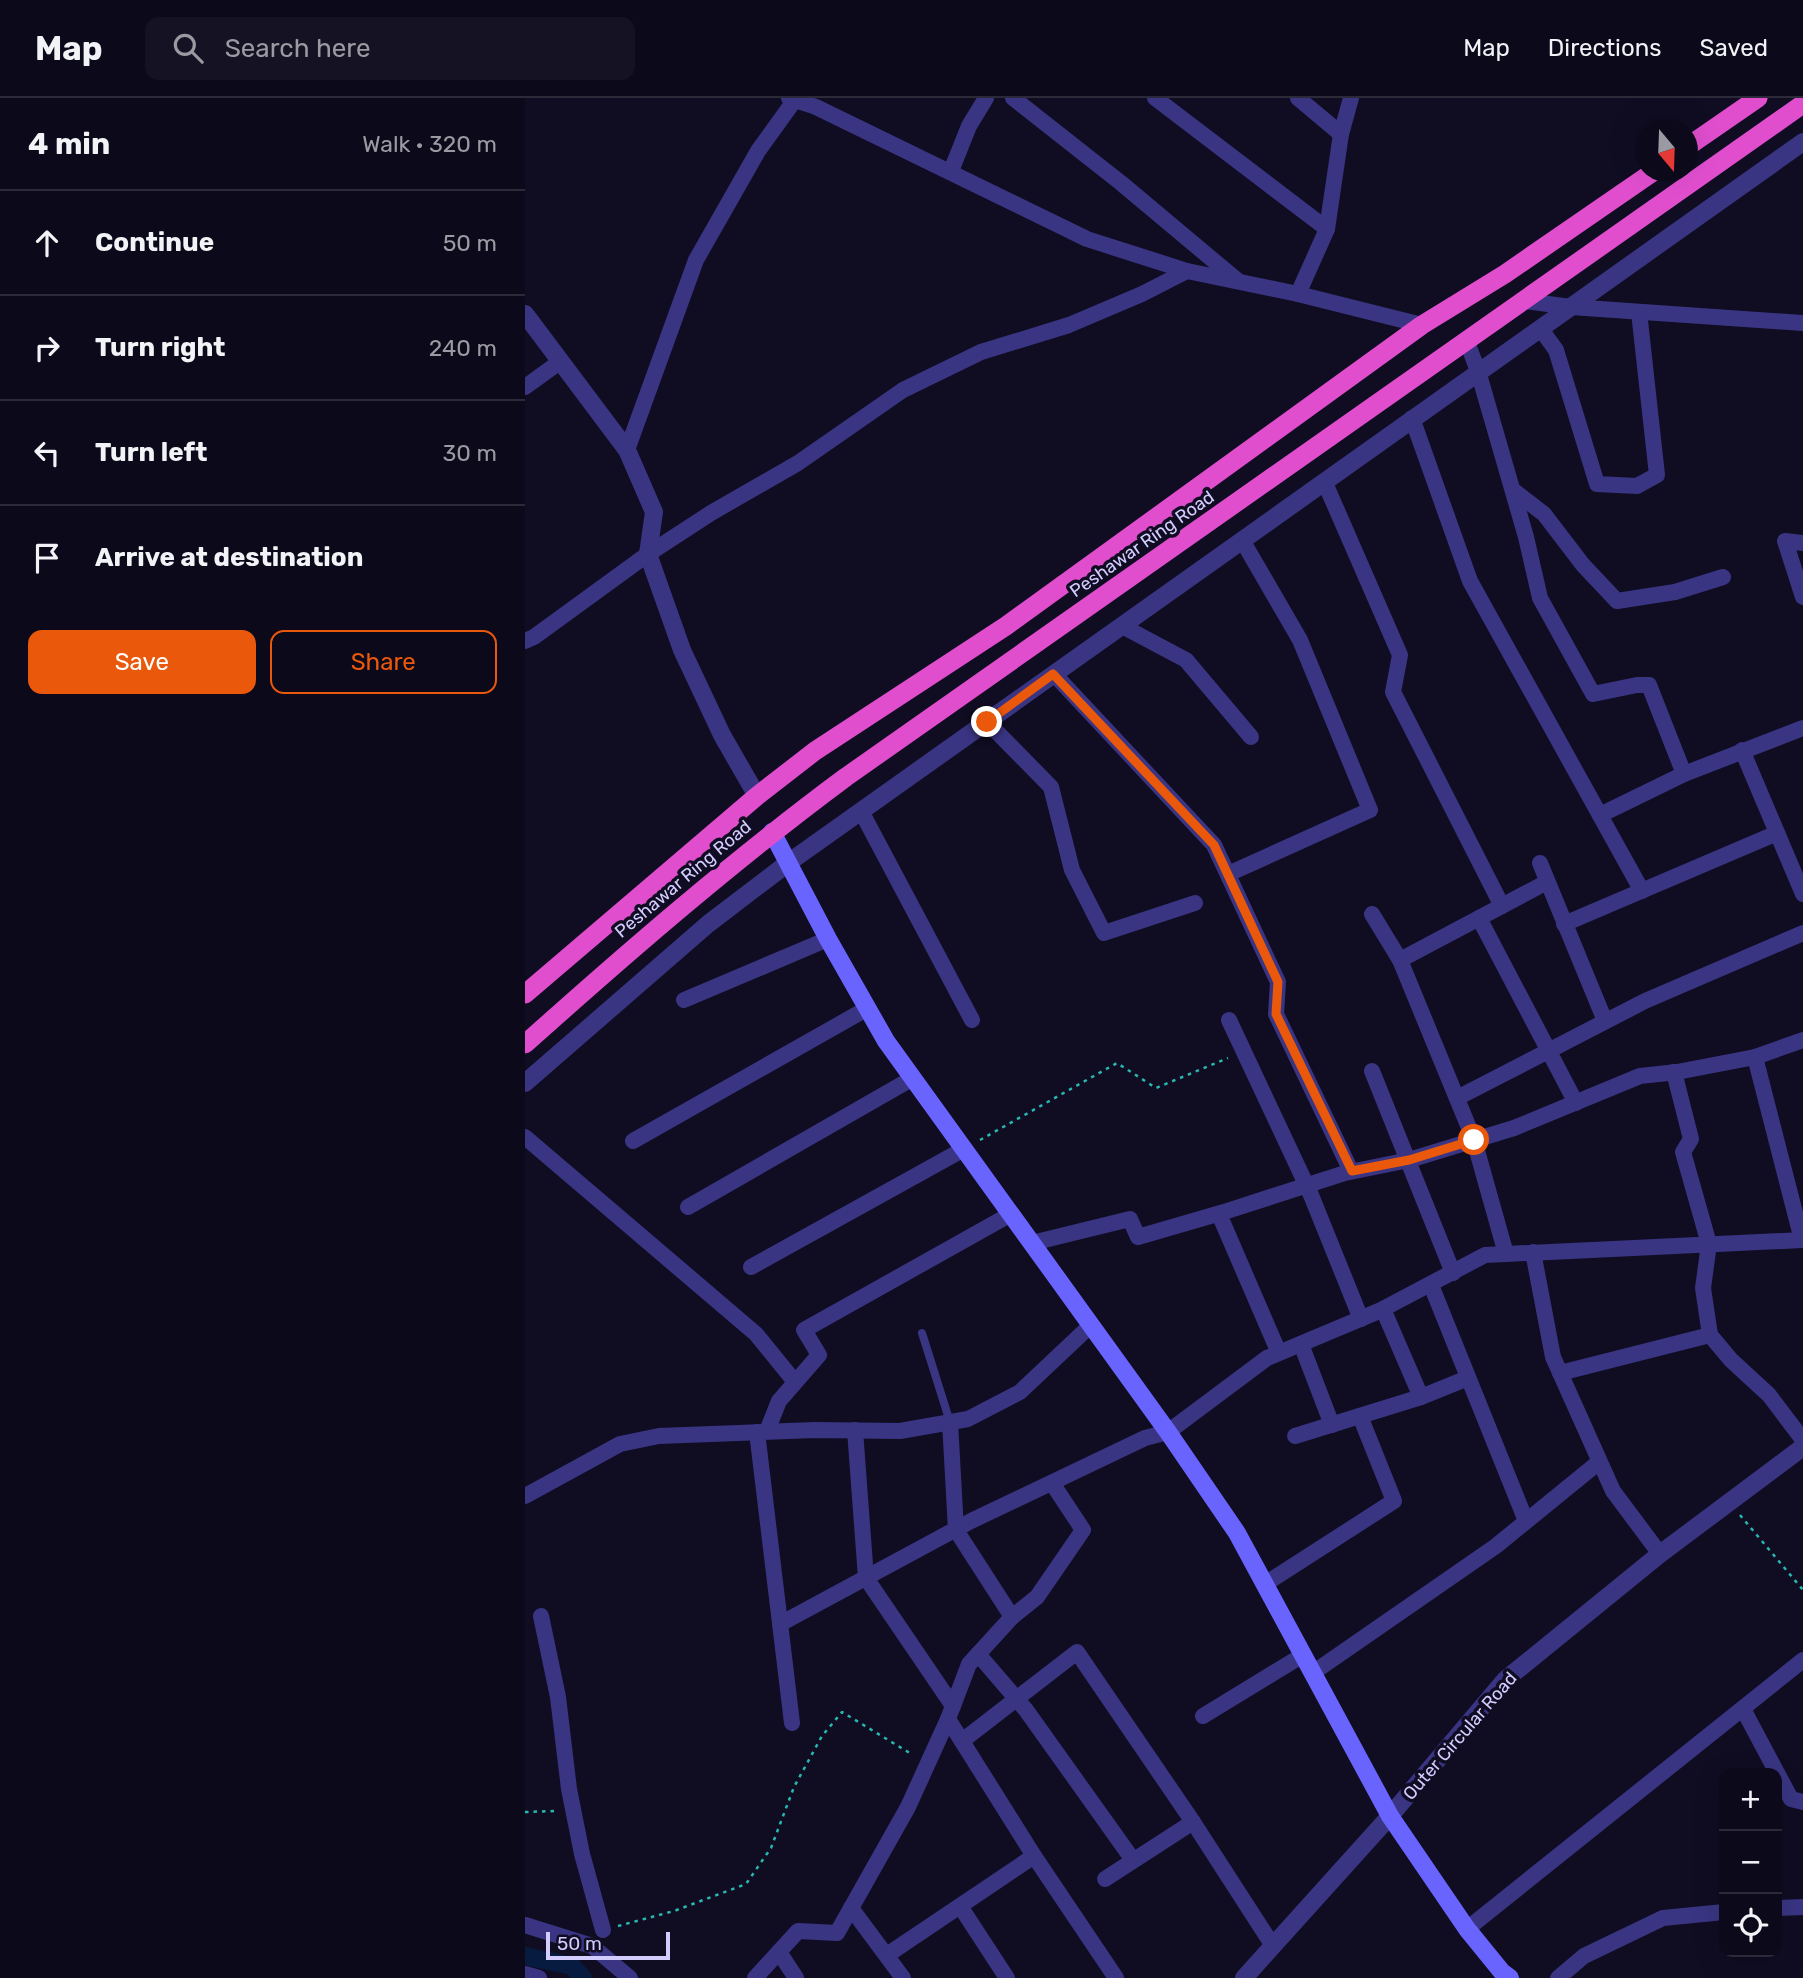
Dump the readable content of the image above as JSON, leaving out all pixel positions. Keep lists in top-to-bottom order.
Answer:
{
  "streets": {
    "highway": ["Peshawar Ring Road"],
    "street": ["Outer Circular Road"]
  },
  "scale_bar": "50 m",
  "north": "bottom",
  "page": {
    "header": "Map",
    "search": "Search here",
    "nav": ["Map", "Directions", "Saved"],
    "heading": ["4 min", "Walk · 320 m"],
    "list": [
      ["Continue", "50 m"],
      ["Turn right", "240 m"],
      ["Turn left", "30 m"],
      "Arrive at destination"
    ],
    "buttons": ["Save", "Share"],
    "map_buttons": ["+", "−"],
    "scale": "50 m"
  }
}
